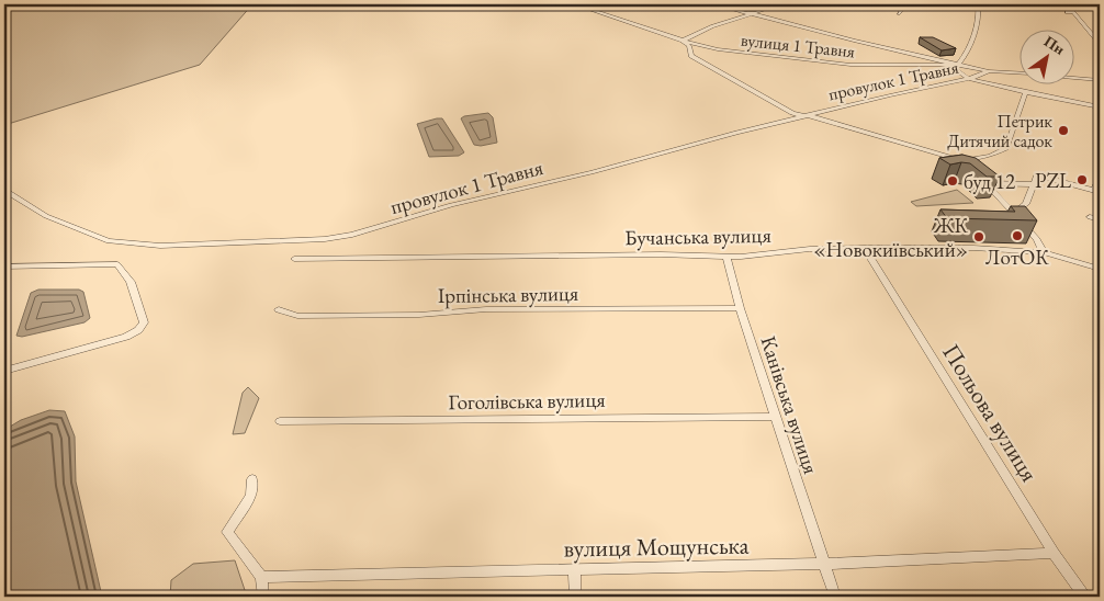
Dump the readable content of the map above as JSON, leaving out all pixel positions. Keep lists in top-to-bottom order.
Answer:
{
  "streets": {
    "street": [
      "вулиця 1 Травня",
      "провулок 1 Травня",
      "Бучанська вулиця",
      "Ірпінська вулиця",
      "Гоголівська вулиця",
      "Канівська вулиця",
      "Польова вулиця",
      "вулиця Мощунська"
    ]
  },
  "crossings": [
    ["вулиця 1 Травня", "провулок 1 Травня"],
    ["Бучанська вулиця", "Канівська вулиця"],
    ["Бучанська вулиця", "Польова вулиця"],
    ["Ірпінська вулиця", "Канівська вулиця"],
    ["Гоголівська вулиця", "Канівська вулиця"],
    ["Канівська вулиця", "вулиця Мощунська"],
    ["Польова вулиця", "вулиця Мощунська"]
  ],
  "places": [
    "Петрик Дитячий садок",
    "PZL",
    "буд 12",
    "ЛотОК",
    "ЖК «Новокиївський»"
  ],
  "north": "top right"
}
